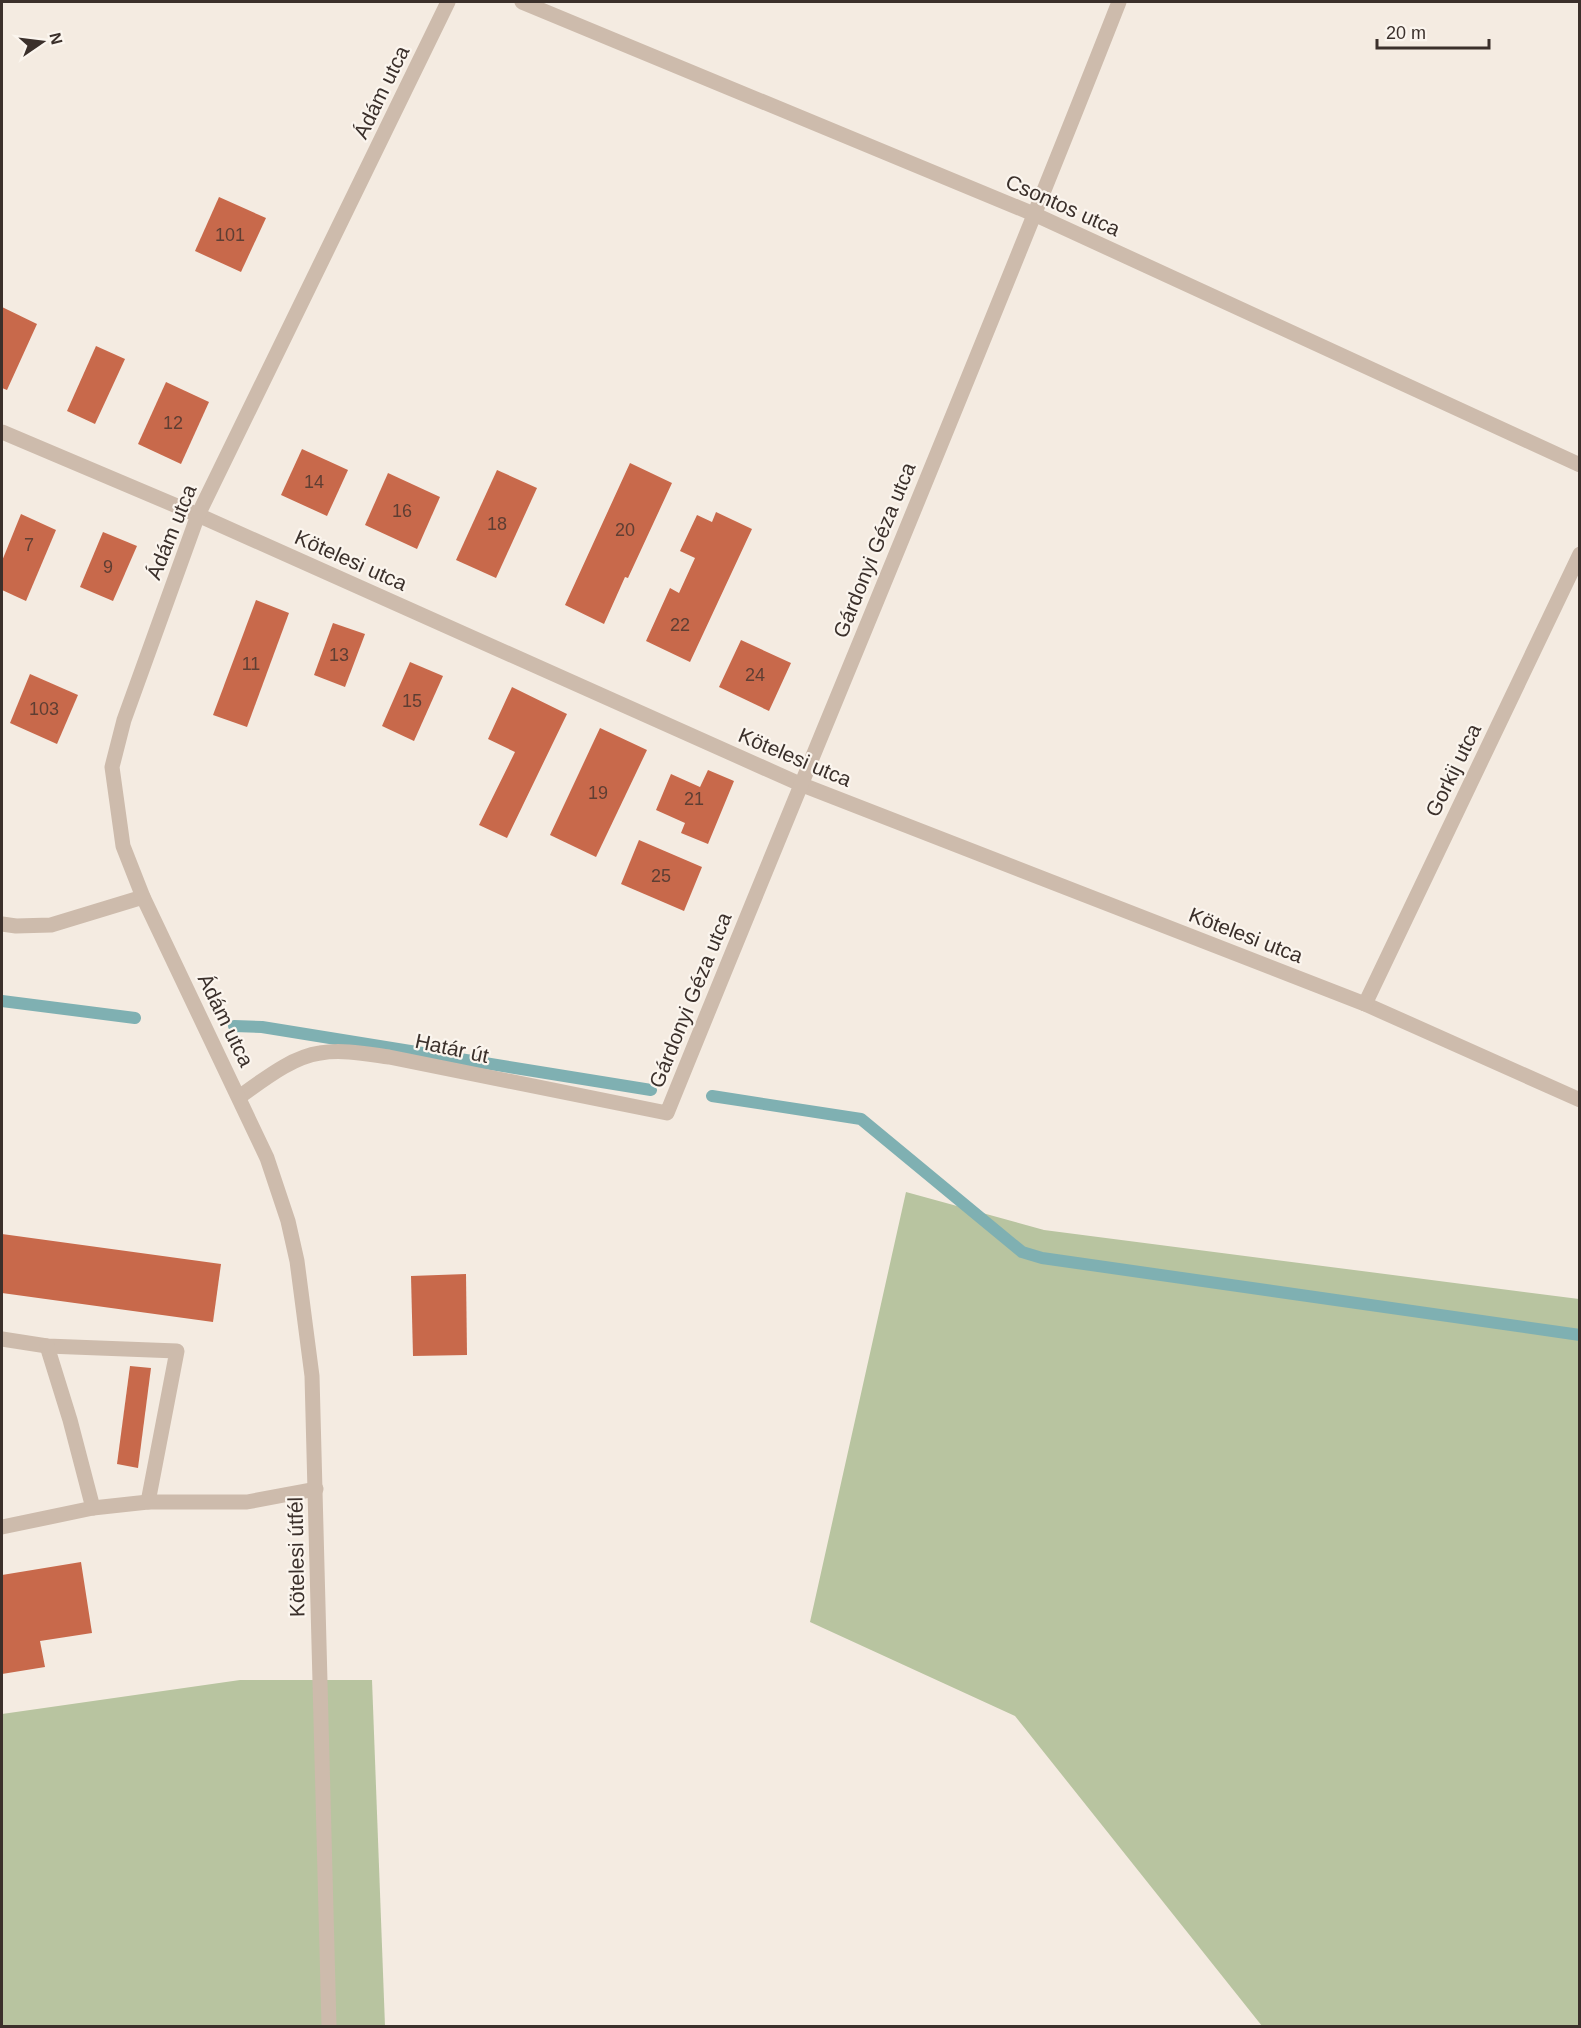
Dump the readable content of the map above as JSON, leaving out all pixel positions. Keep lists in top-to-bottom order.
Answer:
{
  "streets": {
    "street": [
      "Ádám utca",
      "Csontos utca",
      "Gárdonyi Géza utca",
      "Kötelesi utca",
      "Gorkij utca",
      "Határ út",
      "Kötelesi útfél"
    ]
  },
  "crossings": [
    ["Ádám utca", "Kötelesi utca"],
    ["Ádám utca", "Határ út"],
    ["Ádám utca", "Kötelesi útfél"],
    ["Csontos utca", "Gárdonyi Géza utca"],
    ["Gárdonyi Géza utca", "Kötelesi utca"],
    ["Gárdonyi Géza utca", "Határ út"],
    ["Kötelesi utca", "Gorkij utca"],
    ["Határ út", "Kötelesi útfél"]
  ],
  "house_numbers": [
    "101",
    "12",
    "14",
    "16",
    "18",
    "20",
    "7",
    "9",
    "22",
    "13",
    "11",
    "24",
    "15",
    "103",
    "19",
    "21",
    "25"
  ],
  "scale_bar": "20 m",
  "north": "right"
}
